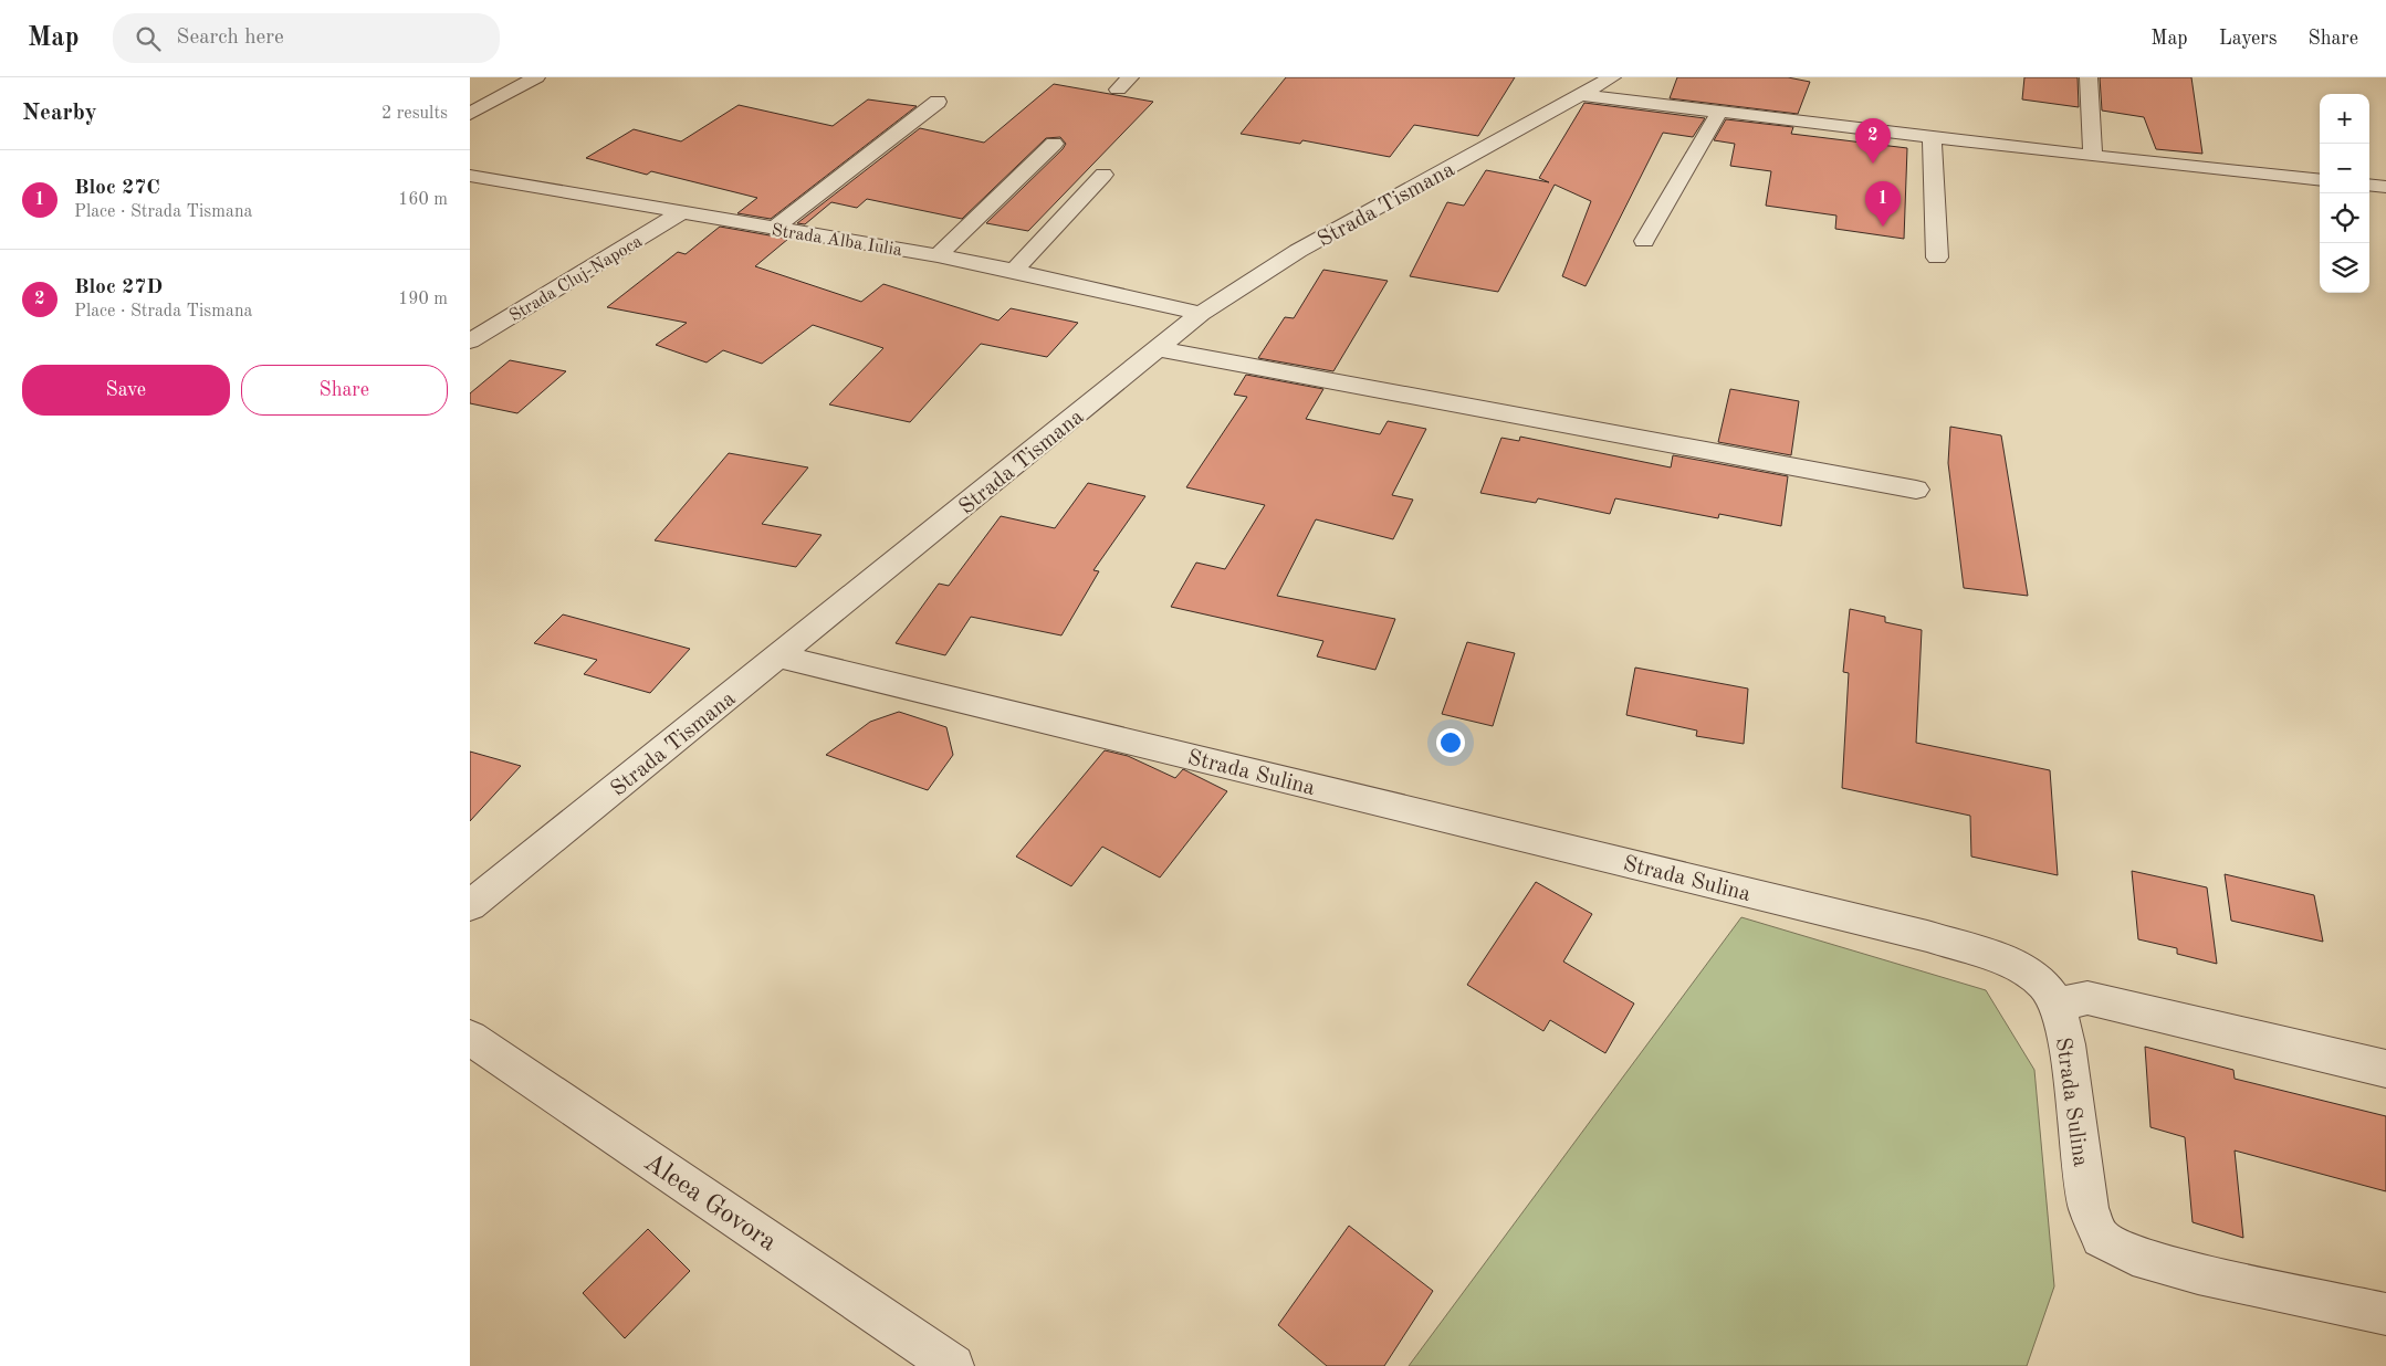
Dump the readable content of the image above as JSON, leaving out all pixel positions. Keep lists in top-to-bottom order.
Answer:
{
  "streets": {
    "street": [
      "Strada Tismana",
      "Strada Alba Iulia",
      "Strada Cluj-Napoca",
      "Strada Sulina",
      "Aleea Govora"
    ]
  },
  "crossings": [
    ["Strada Tismana", "Strada Alba Iulia"],
    ["Strada Tismana", "Strada Sulina"],
    ["Strada Alba Iulia", "Strada Cluj-Napoca"]
  ],
  "page": {
    "header": "Map",
    "search": "Search here",
    "nav": ["Map", "Layers", "Share"],
    "heading": ["Nearby", "2 results"],
    "map_buttons": ["+", "−"],
    "pins": ["2", "1"],
    "list": [
      {
        "mark": "1",
        "name": "Bloc 27C",
        "note": "Place · Strada Tismana",
        "value": "160 m"
      },
      {
        "mark": "2",
        "name": "Bloc 27D",
        "note": "Place · Strada Tismana",
        "value": "190 m"
      }
    ],
    "buttons": ["Save", "Share"]
  }
}
